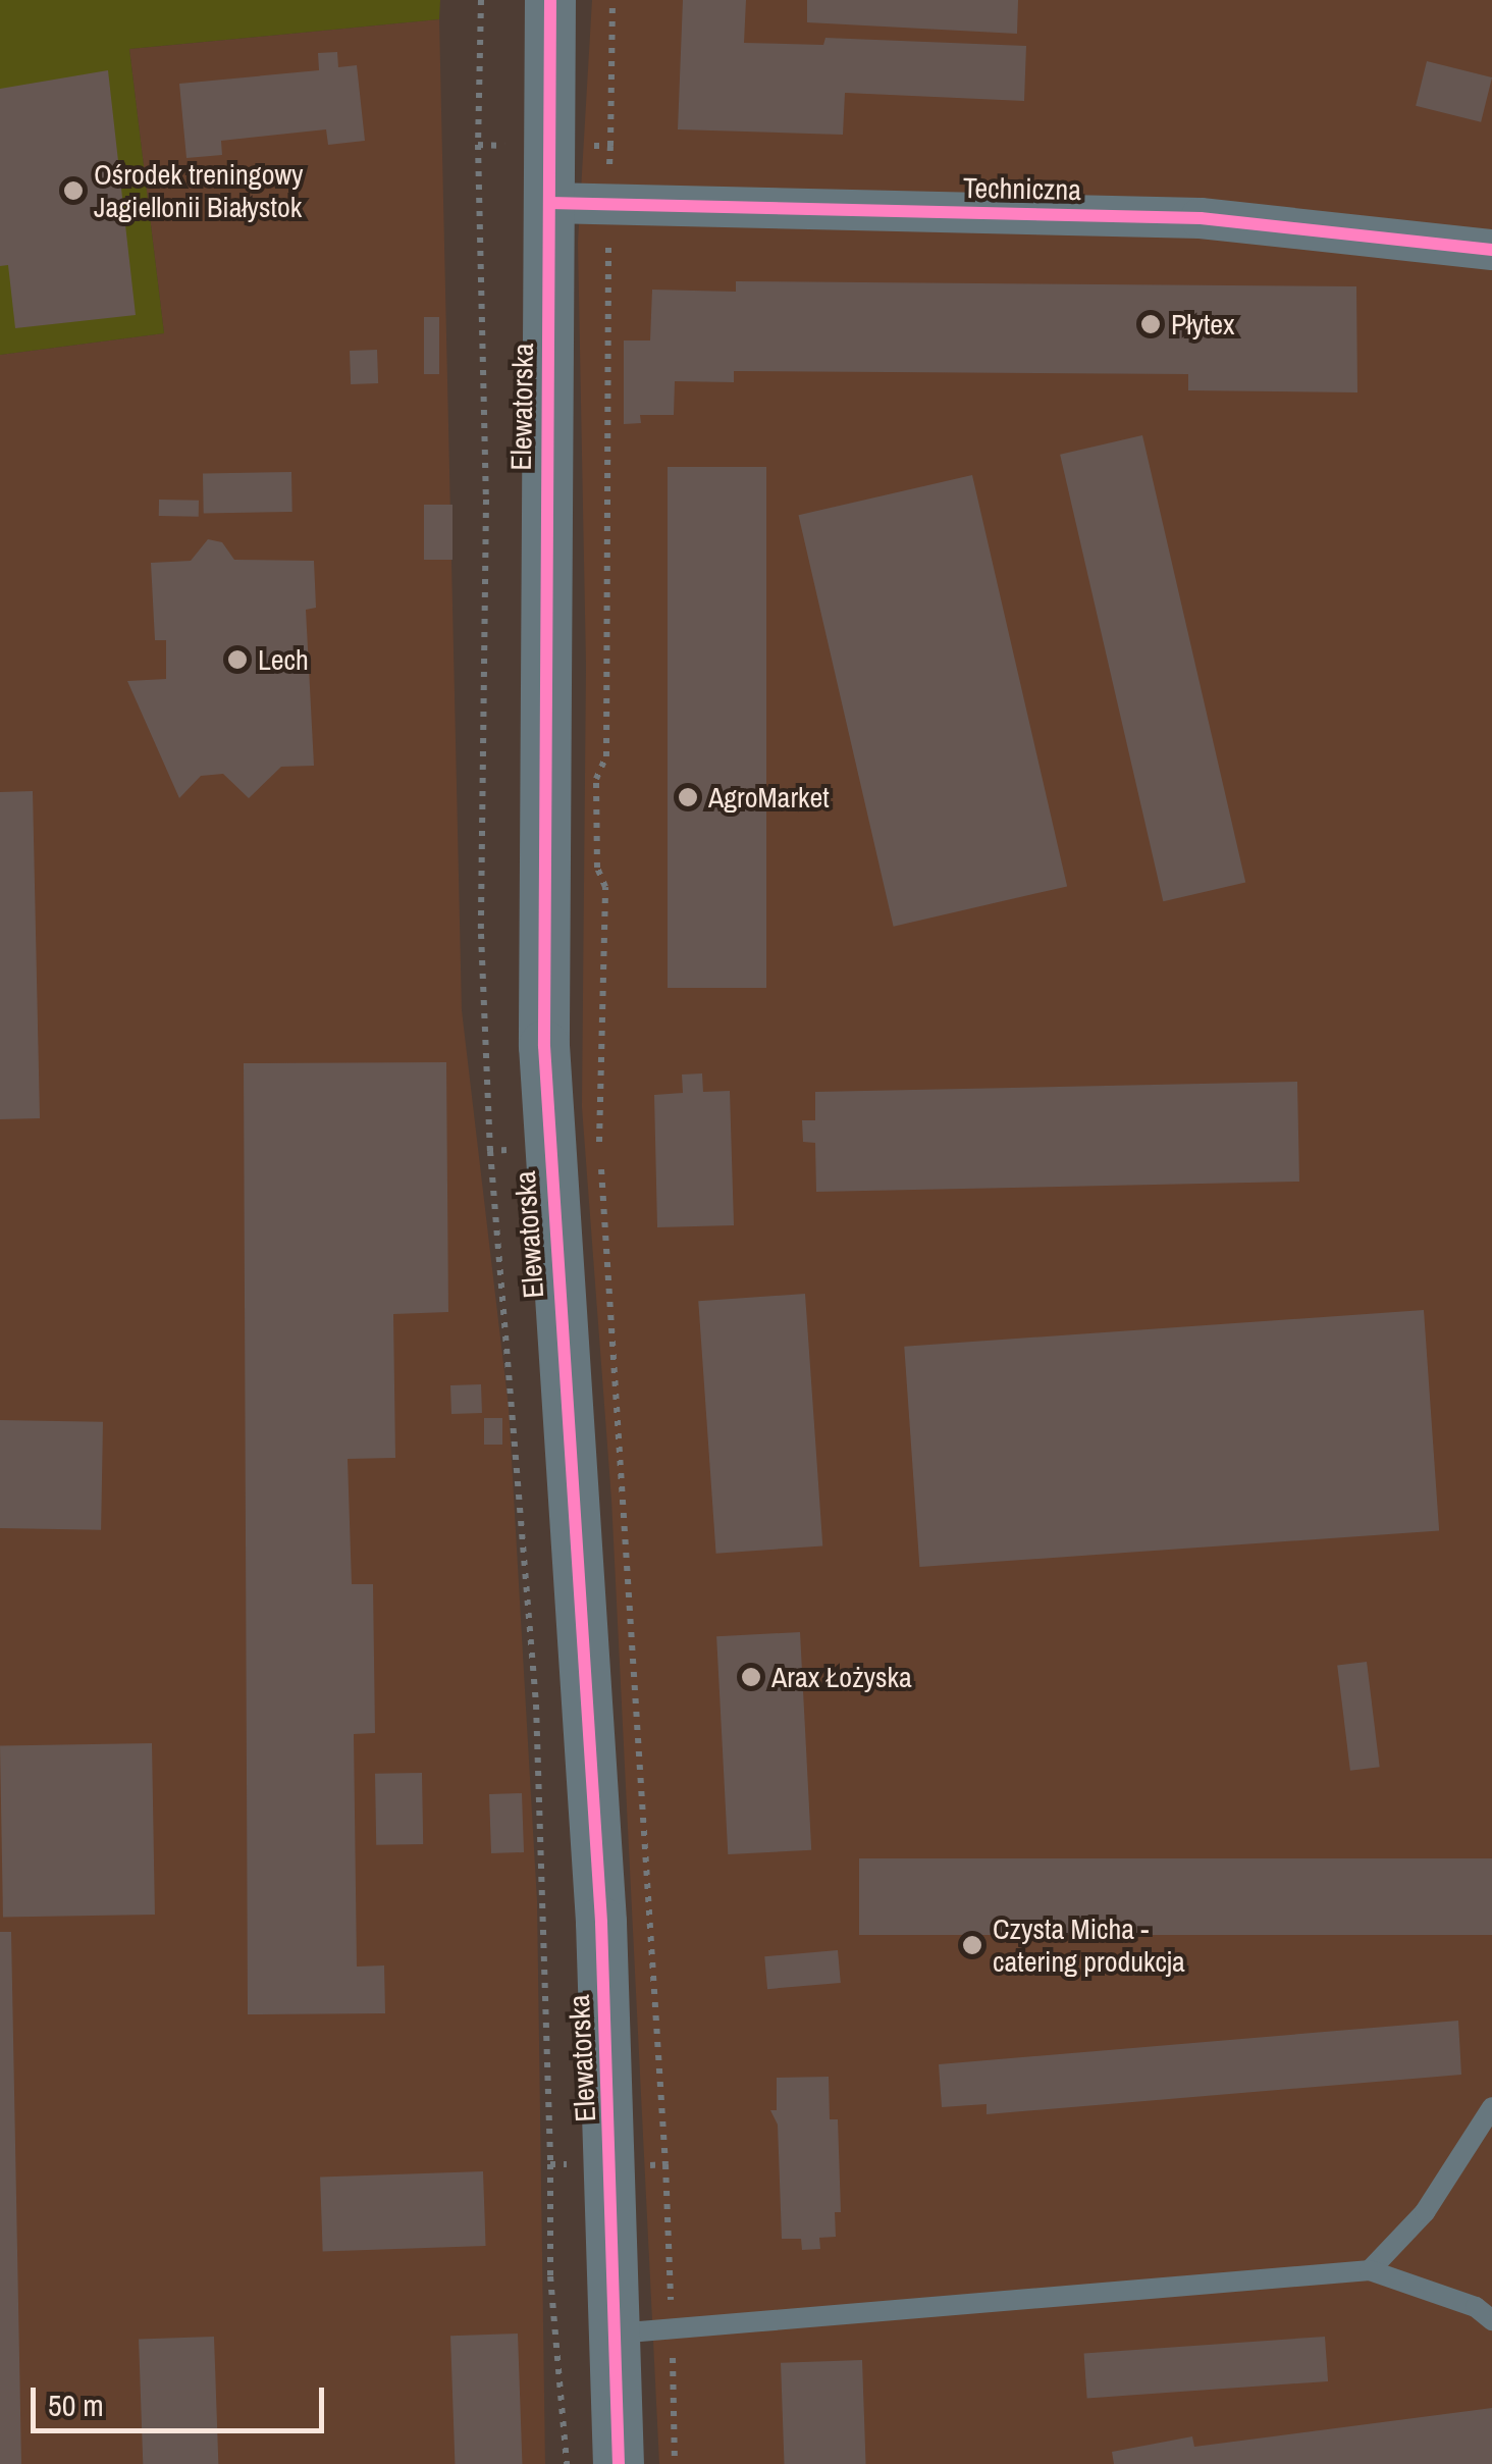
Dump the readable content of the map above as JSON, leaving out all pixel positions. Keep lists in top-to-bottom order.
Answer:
{
  "streets": {
    "street": ["Techniczna", "Elewatorska"]
  },
  "crossings": [
    ["Techniczna", "Elewatorska"]
  ],
  "places": [
    "Ośrodek treningowy Jagiellonii Białystok",
    "Płytex",
    "Lech",
    "AgroMarket",
    "Arax Łożyska",
    "Czysta Micha - catering produkcja"
  ],
  "scale_bar": "50 m"
}
